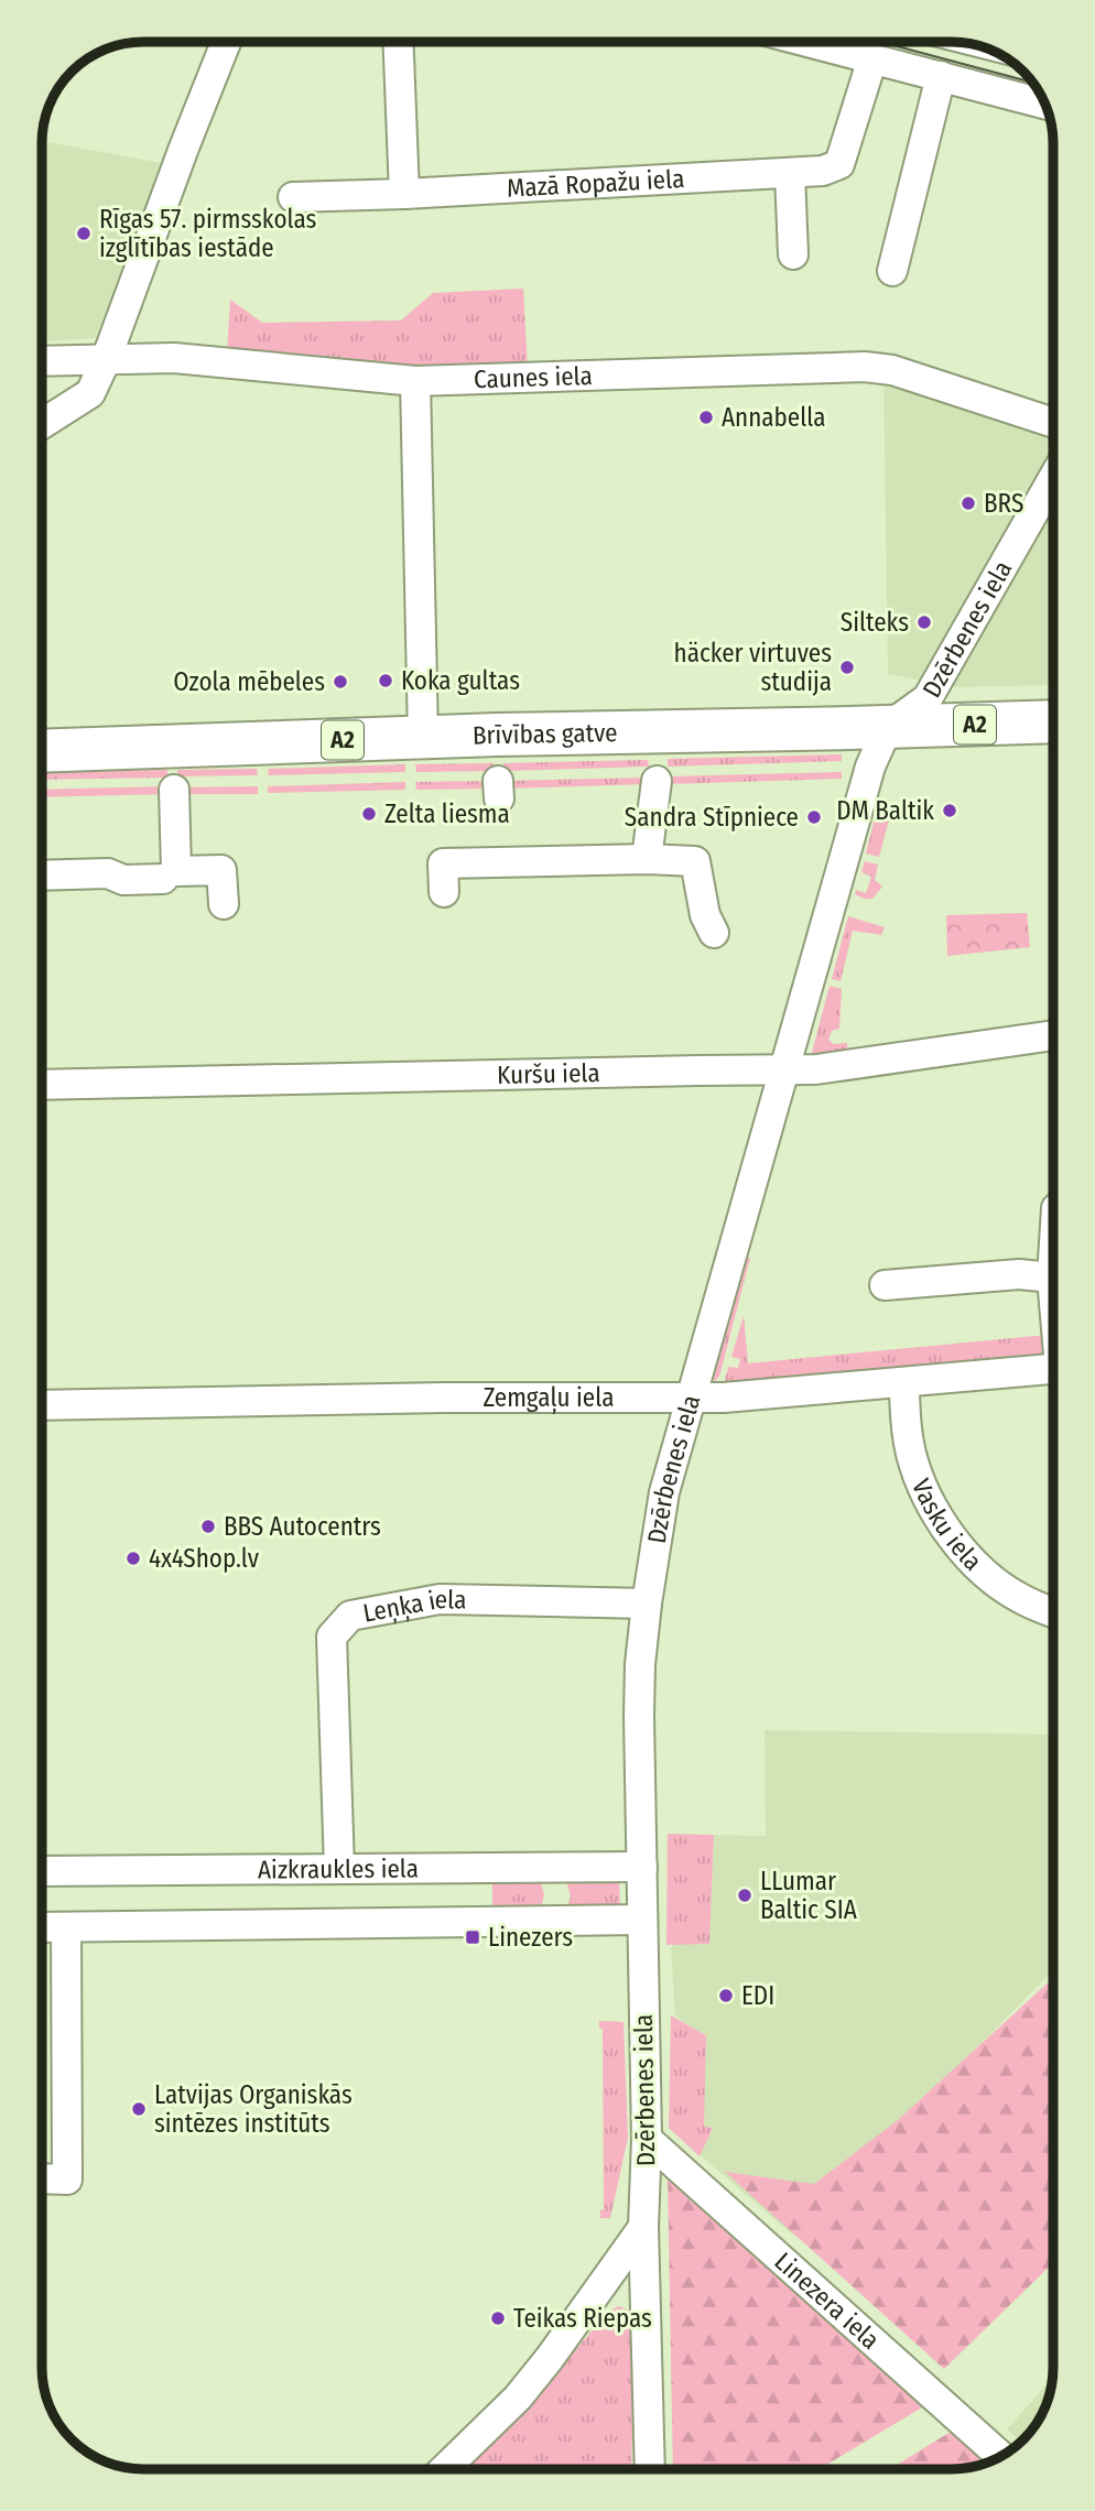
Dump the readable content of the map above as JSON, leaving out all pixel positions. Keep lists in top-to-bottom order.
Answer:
{
  "streets": {
    "highway": ["A2", "Brīvības gatve"],
    "street": [
      "Mazā Ropažu iela",
      "Caunes iela",
      "Dzērbenes iela",
      "Kuršu iela",
      "Zemgaļu iela",
      "Vasku iela",
      "Leņķa iela",
      "Aizkraukles iela",
      "Linezera iela"
    ]
  },
  "crossings": [
    ["Dzērbenes iela", "Brīvības gatve"],
    ["Dzērbenes iela", "Kuršu iela"],
    ["Dzērbenes iela", "Zemgaļu iela"],
    ["Dzērbenes iela", "Leņķa iela"],
    ["Dzērbenes iela", "Aizkraukles iela"],
    ["Dzērbenes iela", "Linezera iela"],
    ["Zemgaļu iela", "Vasku iela"],
    ["Leņķa iela", "Aizkraukles iela"]
  ],
  "places": {
    "other": [
      "Rīgas 57. pirmsskolas izglītības iestāde",
      "Annabella",
      "BRS",
      "Silteks",
      "häcker virtuves studija",
      "Koka gultas",
      "Ozola mēbeles",
      "DM Baltik",
      "Zelta liesma",
      "Sandra Stīpniece",
      "BBS Autocentrs",
      "4x4Shop.lv",
      "LLumar Baltic SIA",
      "EDI",
      "Latvijas Organiskās sintēzes institūts",
      "Teikas Riepas"
    ],
    "transit": ["Linezers"]
  }
}
